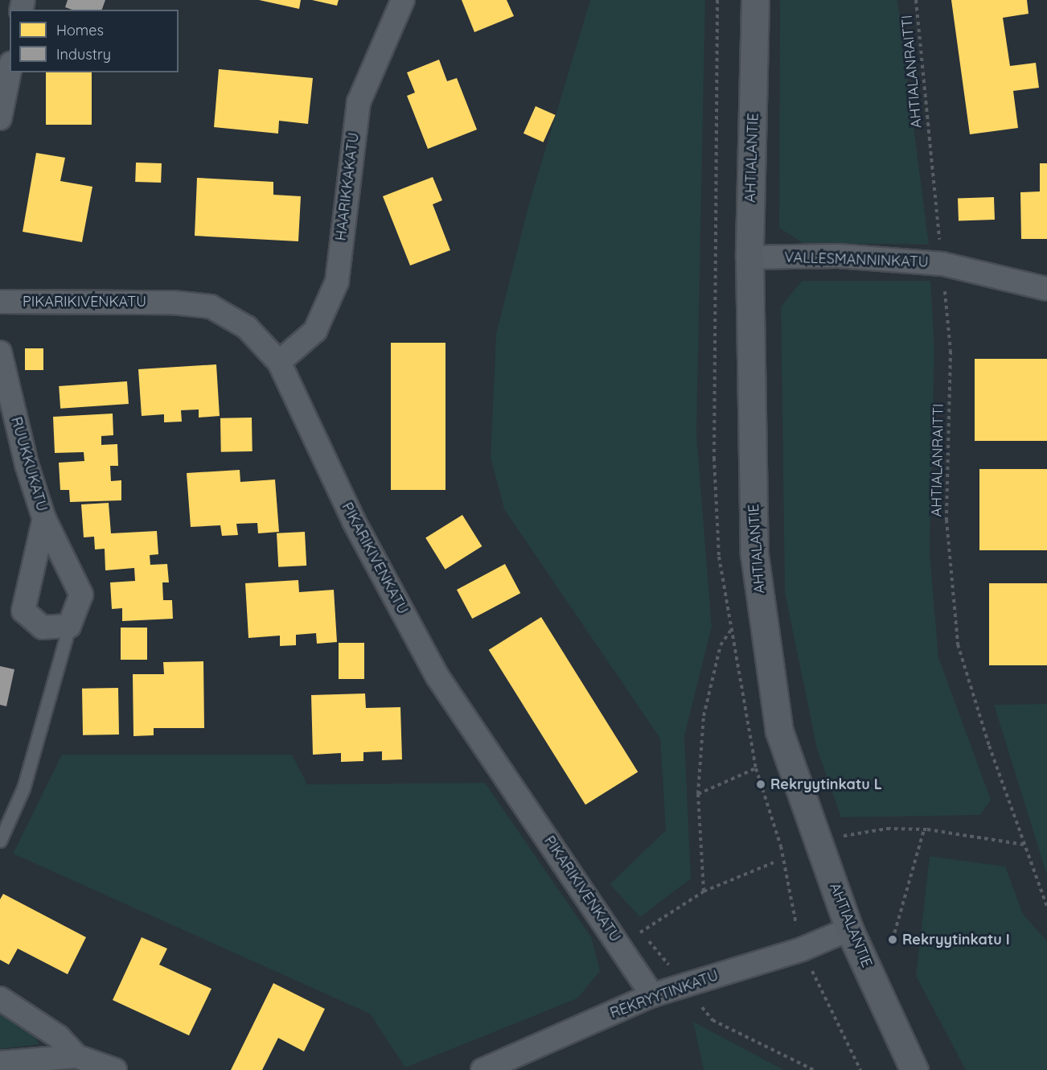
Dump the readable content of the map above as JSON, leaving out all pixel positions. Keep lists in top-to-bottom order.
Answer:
{
  "streets": {
    "main road": ["AHTIALANTIE"],
    "street": [
      "HAARIKKAKATU",
      "VALLESMANNINKATU",
      "PIKARIKIVENKATU",
      "RUUKKUKATU",
      "REKRYYTINKATU"
    ],
    "path": ["AHTIALANRAITTI"]
  },
  "crossings": [
    ["AHTIALANRAITTI", "VALLESMANNINKATU"],
    ["AHTIALANTIE", "VALLESMANNINKATU"],
    ["AHTIALANTIE", "REKRYYTINKATU"],
    ["HAARIKKAKATU", "PIKARIKIVENKATU"],
    ["PIKARIKIVENKATU", "REKRYYTINKATU"]
  ],
  "places": ["Rekryytinkatu L", "Rekryytinkatu I"],
  "legend": ["Homes", "Industry"]
}
